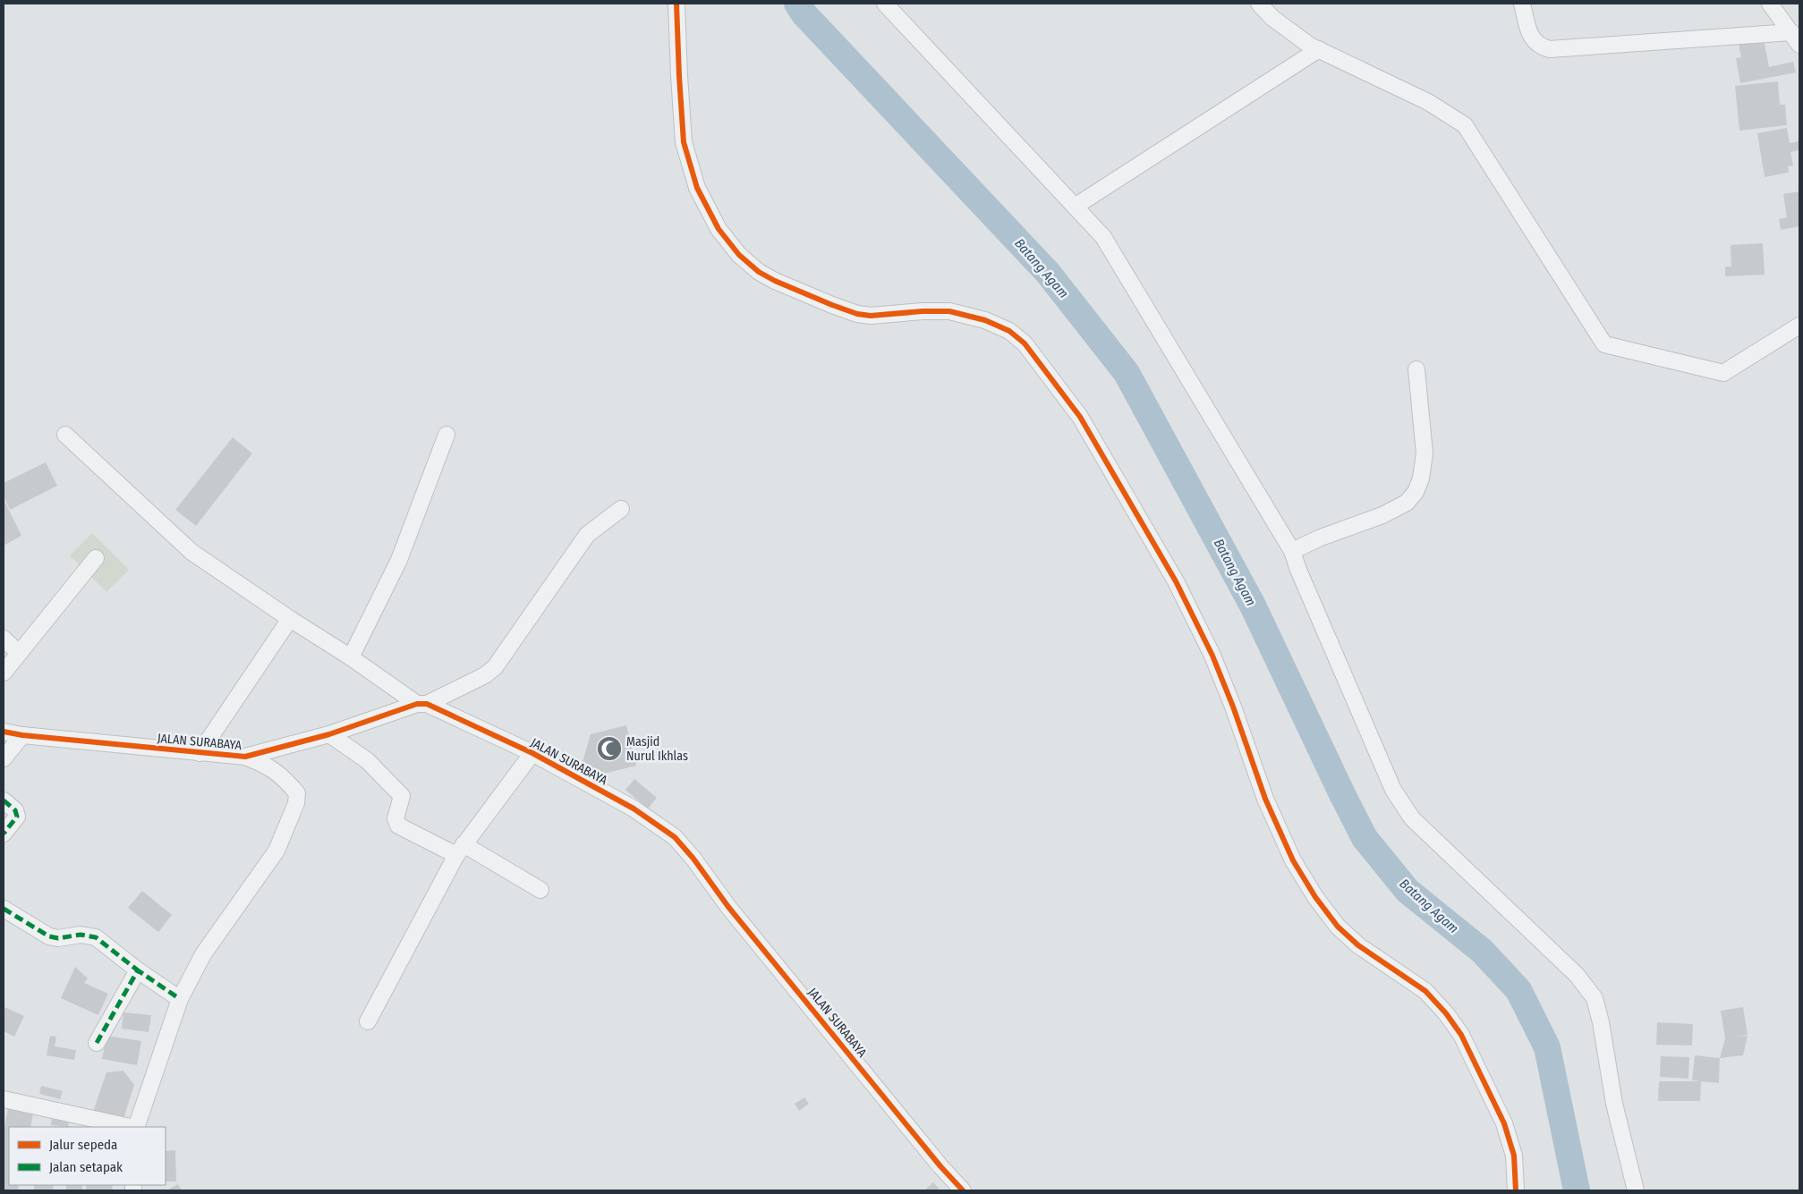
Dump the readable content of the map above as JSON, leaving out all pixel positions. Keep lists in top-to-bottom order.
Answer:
{
  "streets": {
    "street": ["JALAN SURABAYA"]
  },
  "water": ["Batang Agam"],
  "places": {
    "mosque": ["Masjid Nurul Ikhlas"]
  },
  "legend": ["Jalur sepeda", "Jalan setapak"]
}
